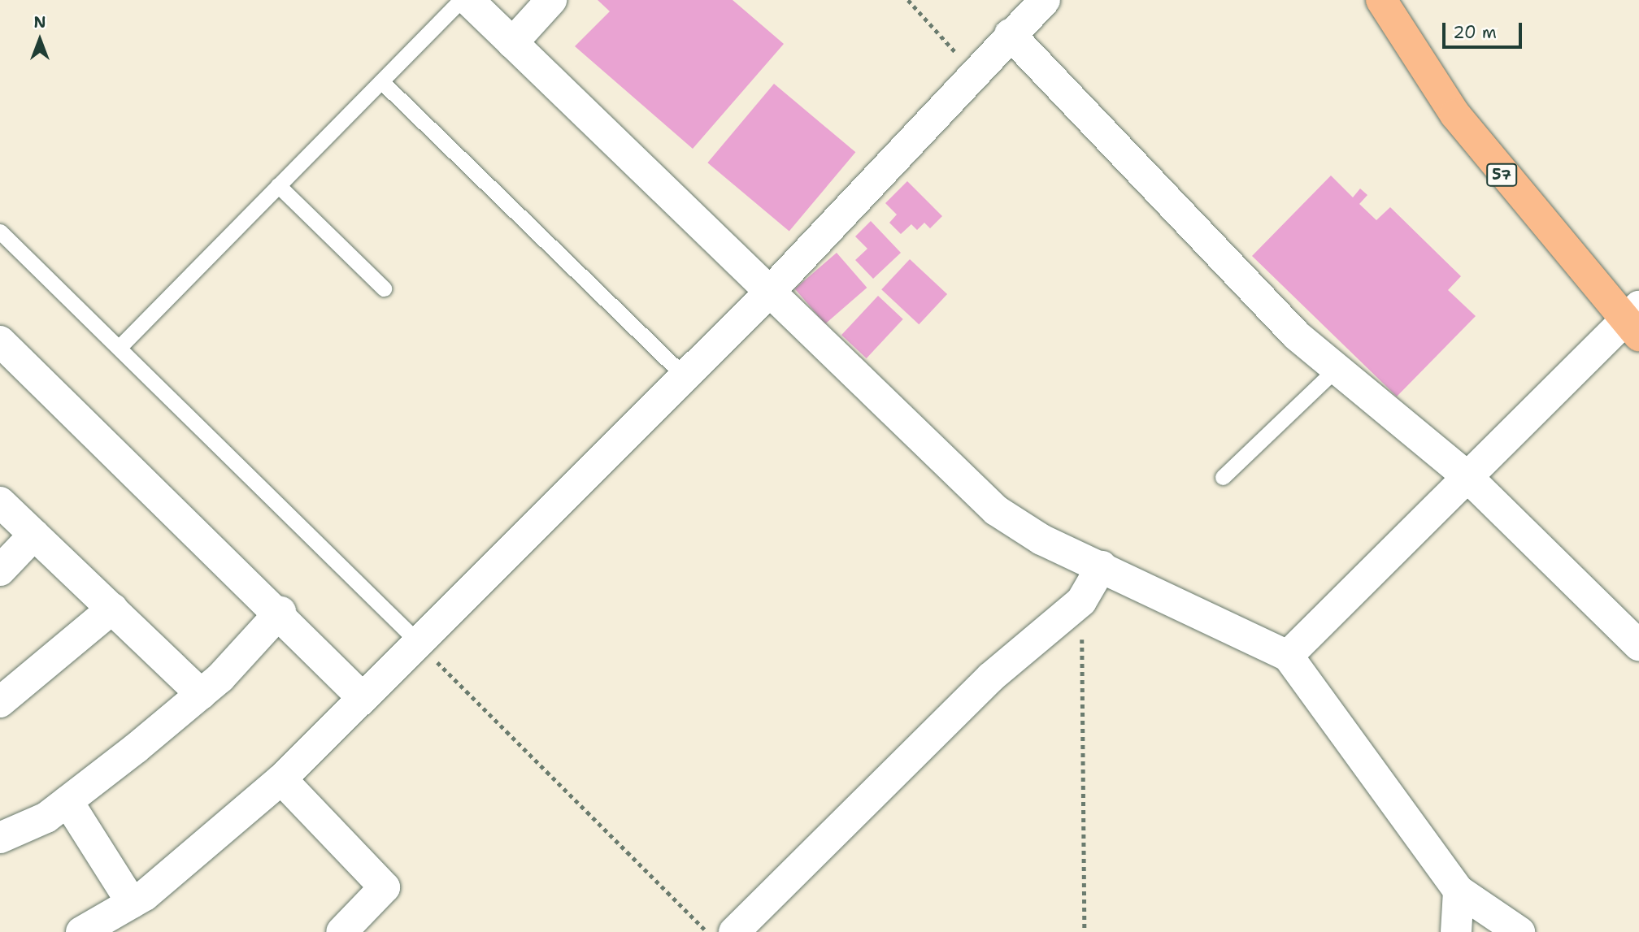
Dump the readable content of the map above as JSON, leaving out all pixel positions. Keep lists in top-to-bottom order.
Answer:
{
  "streets": {
    "main road": ["57"]
  },
  "scale_bar": "20 m",
  "north": "top"
}
